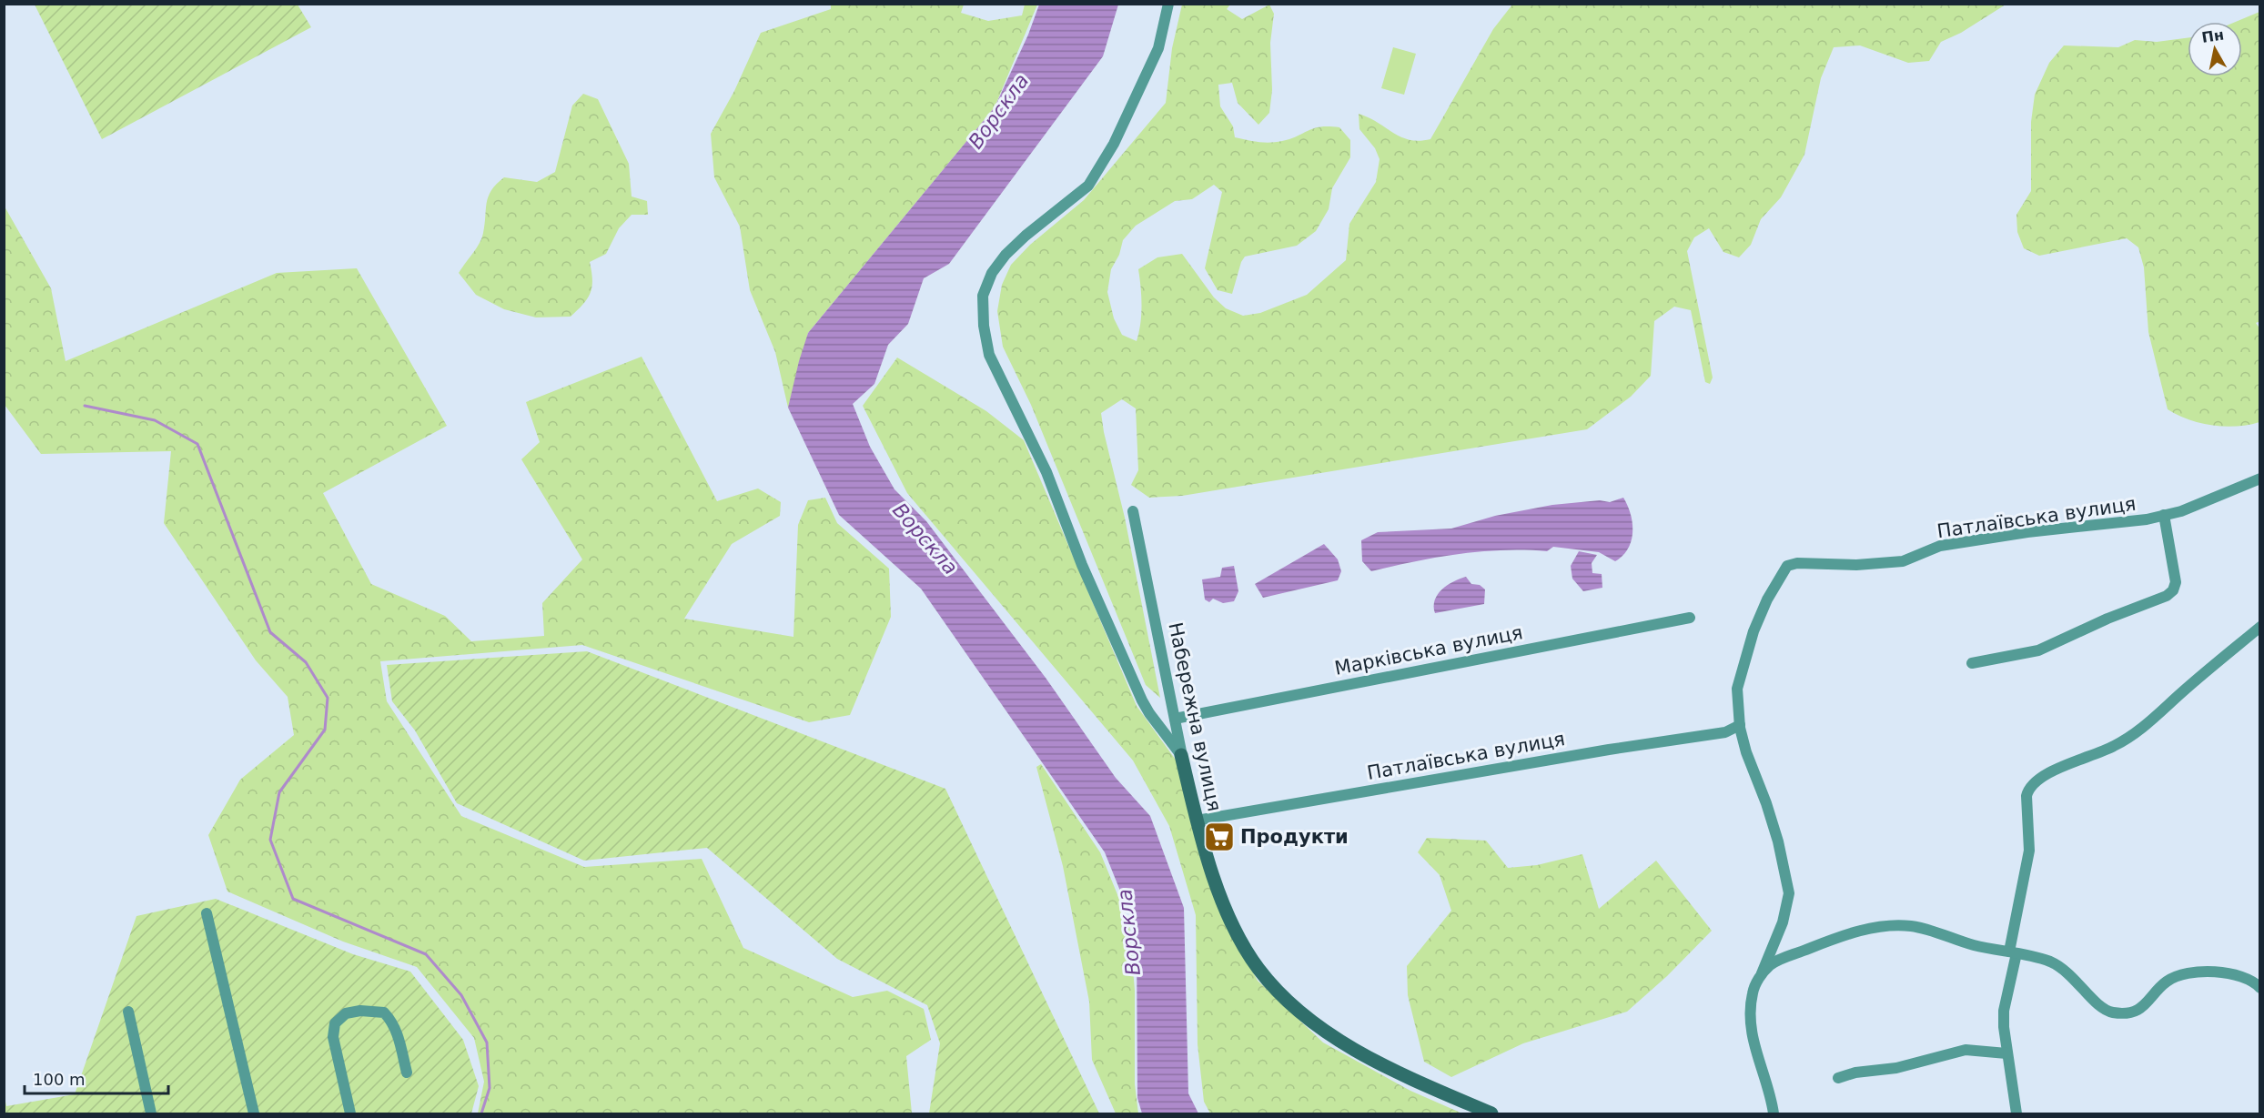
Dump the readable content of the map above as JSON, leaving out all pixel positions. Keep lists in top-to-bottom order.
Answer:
{
  "streets": {
    "street": ["Патлаївська вулиця", "Марківська вулиця", "Набережна вулиця"]
  },
  "crossings": [
    ["Патлаївська вулиця", "Набережна вулиця"],
    ["Марківська вулиця", "Набережна вулиця"]
  ],
  "water": ["Ворскла"],
  "places": {
    "supermarket": ["Продукти"]
  },
  "scale_bar": "100 m",
  "north": "top"
}
